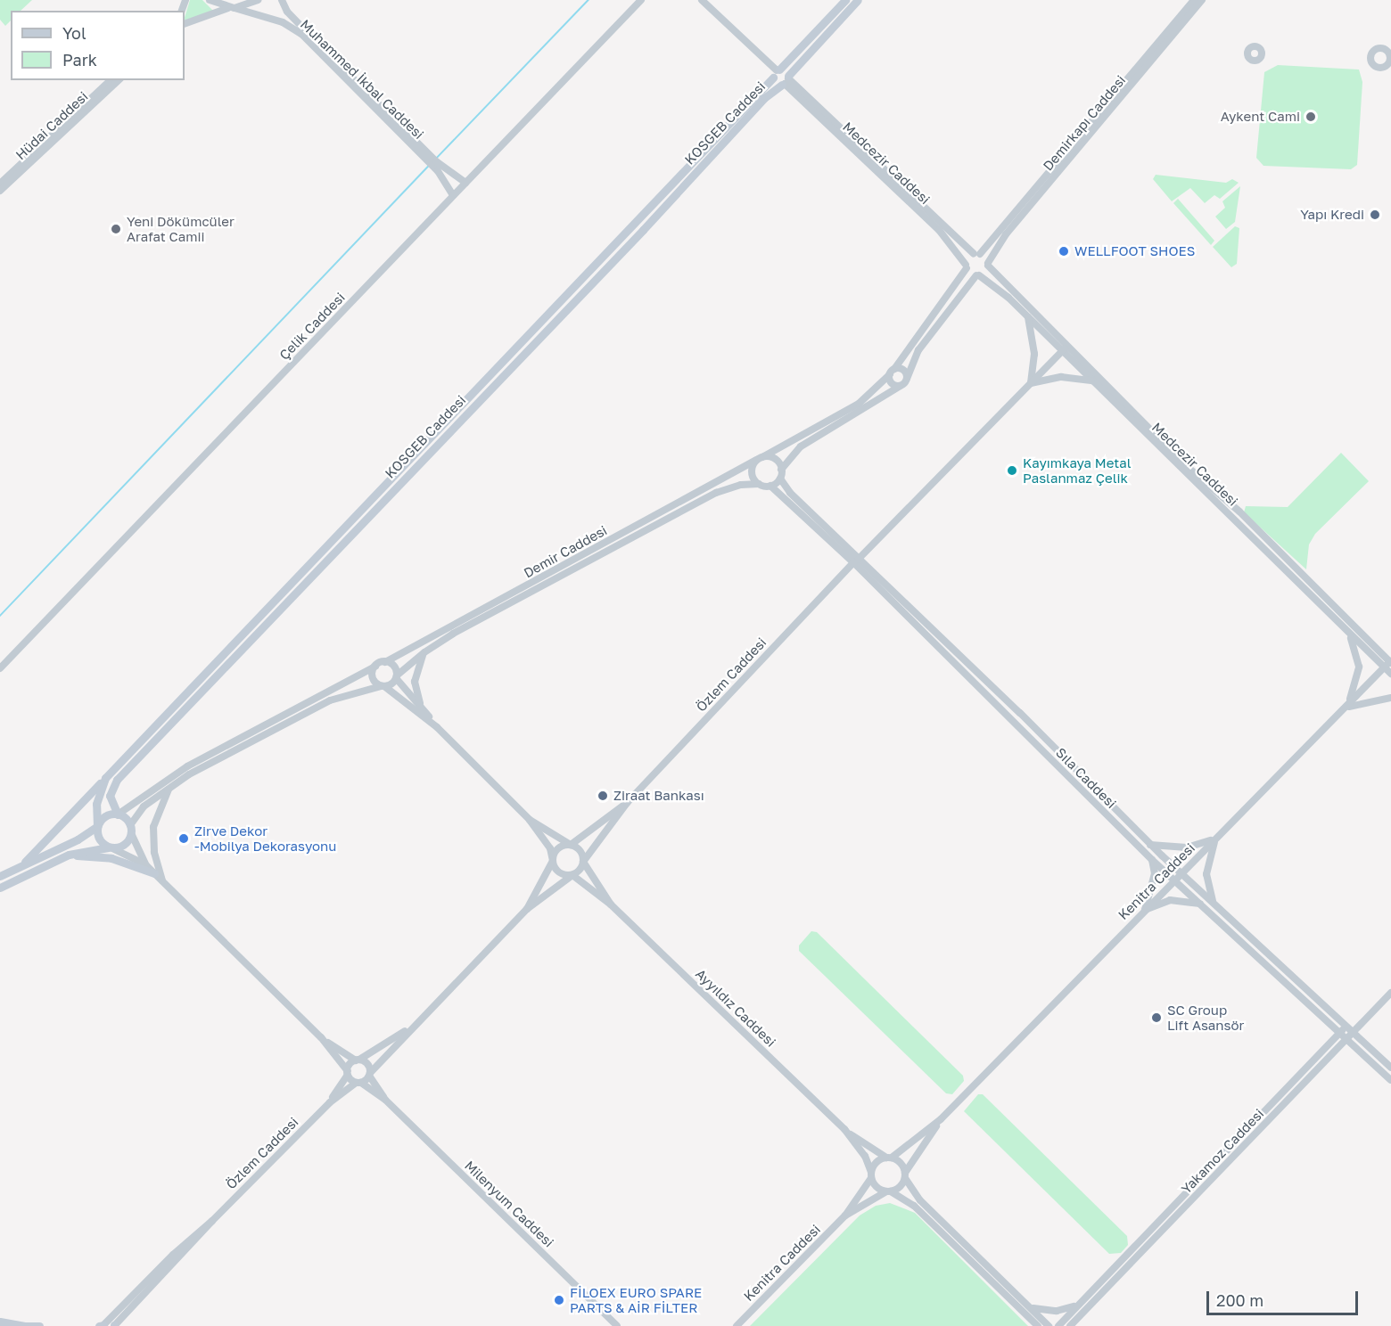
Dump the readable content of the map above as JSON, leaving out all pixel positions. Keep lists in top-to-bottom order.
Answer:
{
  "streets": {
    "main road": ["KOSGEB Caddesi"],
    "street": [
      "Muhammed İkbal Caddesi",
      "Demirkapı Caddesi",
      "Hüdai Caddesi",
      "Medcezir Caddesi",
      "Çelik Caddesi",
      "Demir Caddesi",
      "Özlem Caddesi",
      "Sıla Caddesi",
      "Kenitra Caddesi",
      "Ayyıldız Caddesi",
      "Yakamoz Caddesi",
      "Milenyum Caddesi"
    ]
  },
  "crossings": [
    ["Muhammed İkbal Caddesi", "Çelik Caddesi"],
    ["KOSGEB Caddesi", "Medcezir Caddesi"],
    ["Demirkapı Caddesi", "Medcezir Caddesi"],
    ["Medcezir Caddesi", "Özlem Caddesi"],
    ["Medcezir Caddesi", "Kenitra Caddesi"],
    ["Demir Caddesi", "Sıla Caddesi"],
    ["Özlem Caddesi", "Sıla Caddesi"],
    ["Özlem Caddesi", "Ayyıldız Caddesi"],
    ["Sıla Caddesi", "Kenitra Caddesi"],
    ["Sıla Caddesi", "Yakamoz Caddesi"]
  ],
  "places": [
    "Aykent Cami",
    "Yapı Kredi",
    "Yeni Dökümcüler Arafat Camii",
    "WELLFOOT SHOES",
    "Kayımkaya Metal Paslanmaz Çelik",
    "Ziraat Bankası",
    "Zirve Dekor -Mobilya Dekorasyonu",
    "SC Group Lift Asansör",
    "FİLOEX EURO SPARE PARTS & AİR FİLTER"
  ],
  "legend": ["Yol", "Park"],
  "scale_bar": "200 m"
}
